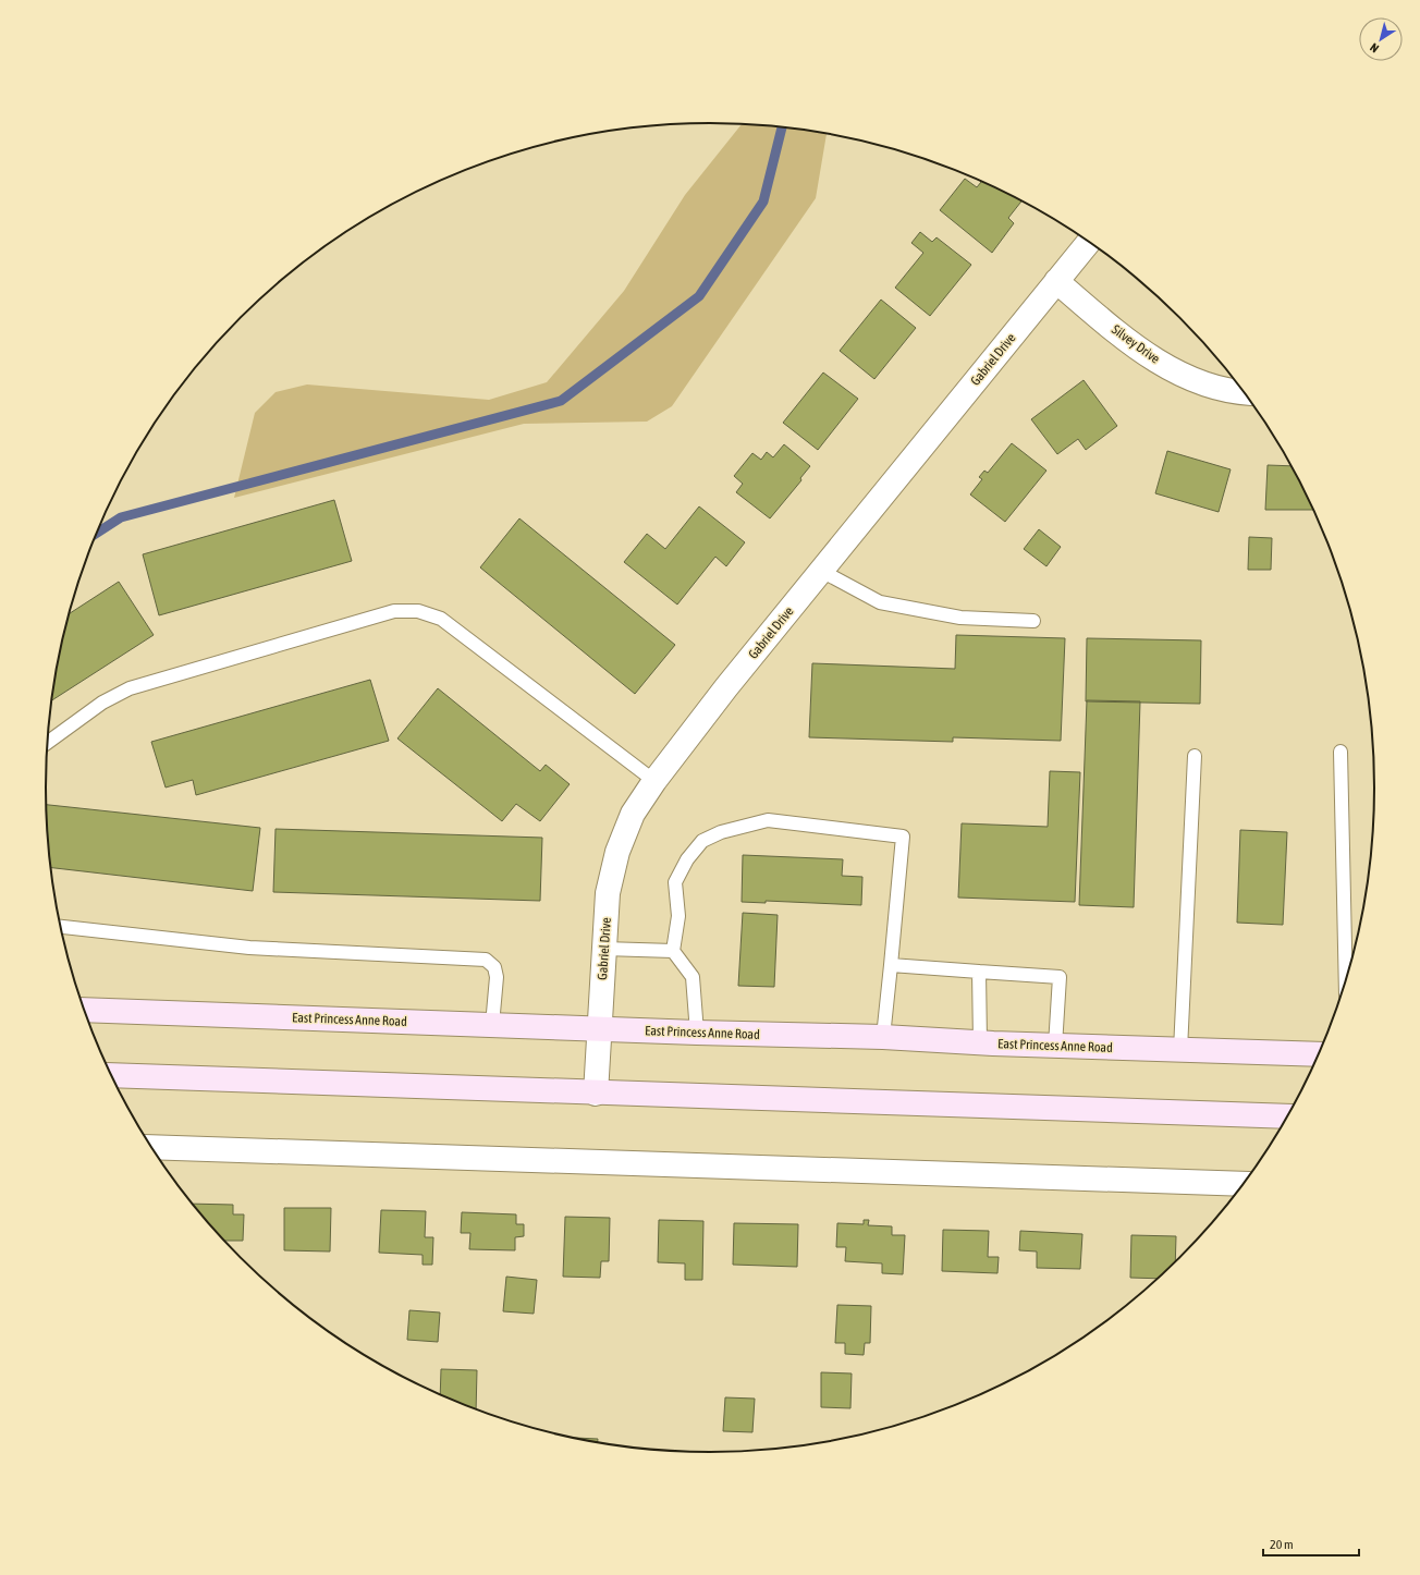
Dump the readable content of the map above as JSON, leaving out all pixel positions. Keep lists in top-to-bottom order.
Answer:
{
  "streets": {
    "main road": ["East Princess Anne Road"],
    "street": ["Silvey Drive", "Gabriel Drive"]
  },
  "crossings": [
    ["Silvey Drive", "Gabriel Drive"],
    ["Gabriel Drive", "East Princess Anne Road"]
  ],
  "scale_bar": "20 m",
  "north": "bottom left"
}
